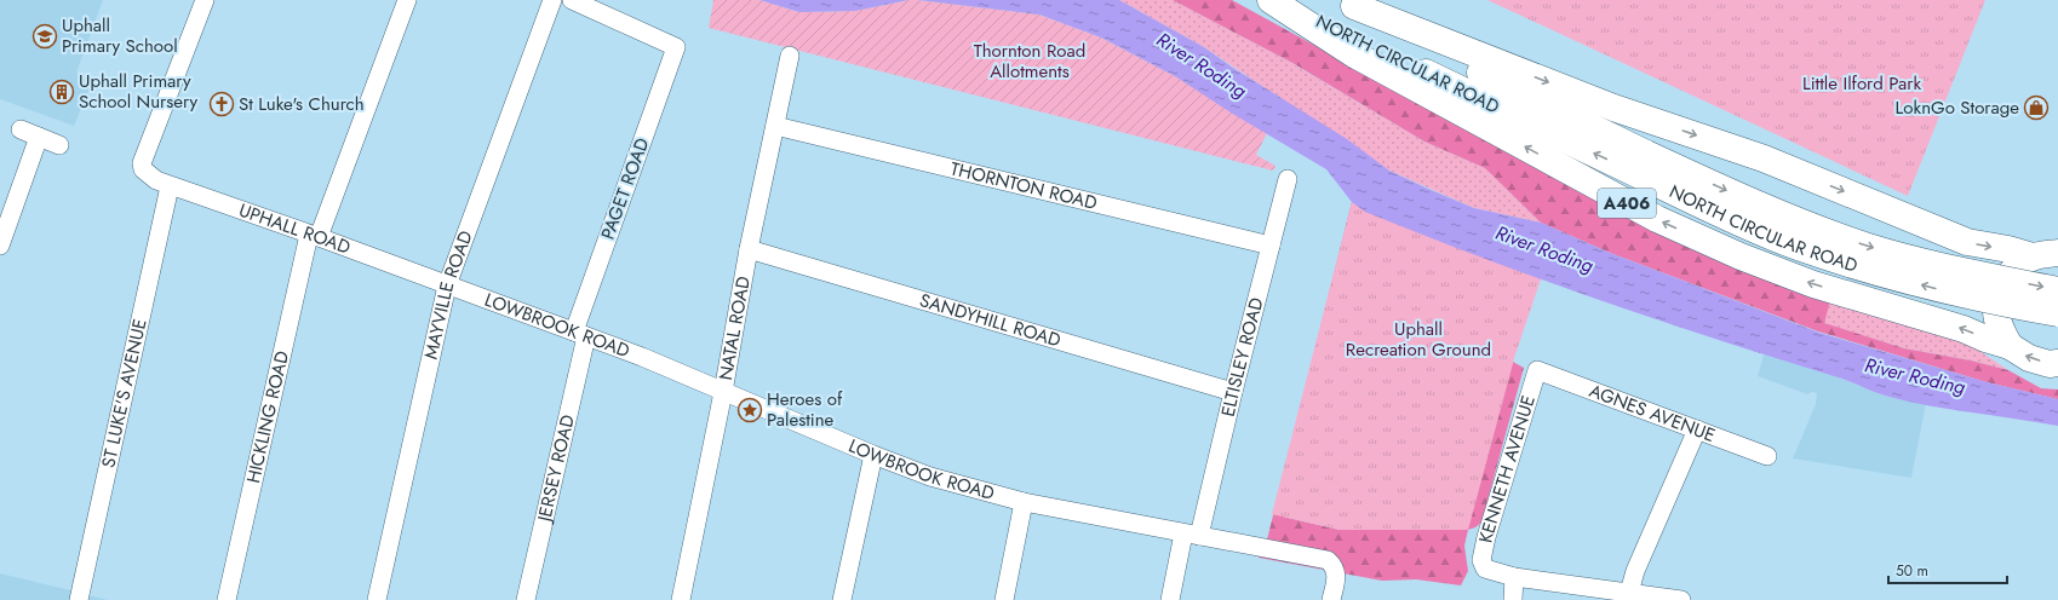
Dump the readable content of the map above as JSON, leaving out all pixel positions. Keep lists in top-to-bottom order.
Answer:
{
  "streets": {
    "highway": ["NORTH CIRCULAR ROAD", "A406"],
    "street": [
      "THORNTON ROAD",
      "PAGET ROAD",
      "UPHALL ROAD",
      "MAYVILLE ROAD",
      "SANDYHILL ROAD",
      "LOWBROOK ROAD",
      "NATAL ROAD",
      "ELTISLEY ROAD",
      "ST LUKE'S AVENUE",
      "AGNES AVENUE",
      "HICKLING ROAD",
      "JERSEY ROAD",
      "KENNETH AVENUE"
    ]
  },
  "crossings": [
    ["NORTH CIRCULAR ROAD", "A406"],
    ["THORNTON ROAD", "NATAL ROAD"],
    ["THORNTON ROAD", "ELTISLEY ROAD"],
    ["PAGET ROAD", "LOWBROOK ROAD"],
    ["PAGET ROAD", "JERSEY ROAD"],
    ["UPHALL ROAD", "MAYVILLE ROAD"],
    ["UPHALL ROAD", "LOWBROOK ROAD"],
    ["UPHALL ROAD", "ST LUKE'S AVENUE"],
    ["UPHALL ROAD", "HICKLING ROAD"],
    ["MAYVILLE ROAD", "LOWBROOK ROAD"],
    ["SANDYHILL ROAD", "NATAL ROAD"],
    ["SANDYHILL ROAD", "ELTISLEY ROAD"],
    ["LOWBROOK ROAD", "NATAL ROAD"],
    ["LOWBROOK ROAD", "ELTISLEY ROAD"],
    ["LOWBROOK ROAD", "JERSEY ROAD"],
    ["AGNES AVENUE", "KENNETH AVENUE"]
  ],
  "water": ["River Roding"],
  "parks": ["Thornton Road Allotments", "Little Ilford Park", "Uphall Recreation Ground"],
  "places": {
    "school or university": ["Uphall Primary School"],
    "building": ["Uphall Primary School Nursery"],
    "church": ["St Luke's Church"],
    "shop": ["LoknGo Storage"],
    "place": ["Heroes of Palestine"]
  },
  "scale_bar": "50 m"
}
